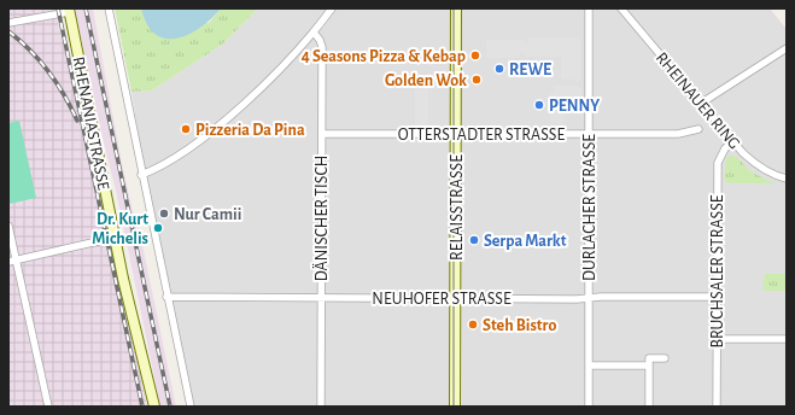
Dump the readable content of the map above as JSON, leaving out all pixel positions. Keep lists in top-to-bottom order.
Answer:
{
  "streets": {
    "street": [
      "RHEINAUER RING",
      "RHENANIASTRASSE",
      "OTTERSTADTER STRASSE",
      "RELAISSTRASSE",
      "DURLACHER STRASSE",
      "DÄNISCHER TISCH",
      "BRUCHSALER STRASSE",
      "NEUHOFER STRASSE"
    ]
  },
  "crossings": [
    ["RHEINAUER RING", "BRUCHSALER STRASSE"],
    ["OTTERSTADTER STRASSE", "RELAISSTRASSE"],
    ["OTTERSTADTER STRASSE", "DURLACHER STRASSE"],
    ["OTTERSTADTER STRASSE", "DÄNISCHER TISCH"],
    ["RELAISSTRASSE", "NEUHOFER STRASSE"],
    ["DURLACHER STRASSE", "NEUHOFER STRASSE"],
    ["DÄNISCHER TISCH", "NEUHOFER STRASSE"],
    ["BRUCHSALER STRASSE", "NEUHOFER STRASSE"]
  ],
  "places": [
    "4 Seasons Pizza & Kebap",
    "REWE",
    "Golden Wok",
    "PENNY",
    "Pizzeria Da Pina",
    "Nur Camii",
    "Dr. Kurt Michelis",
    "Serpa Markt",
    "Steh Bistro"
  ]
}
